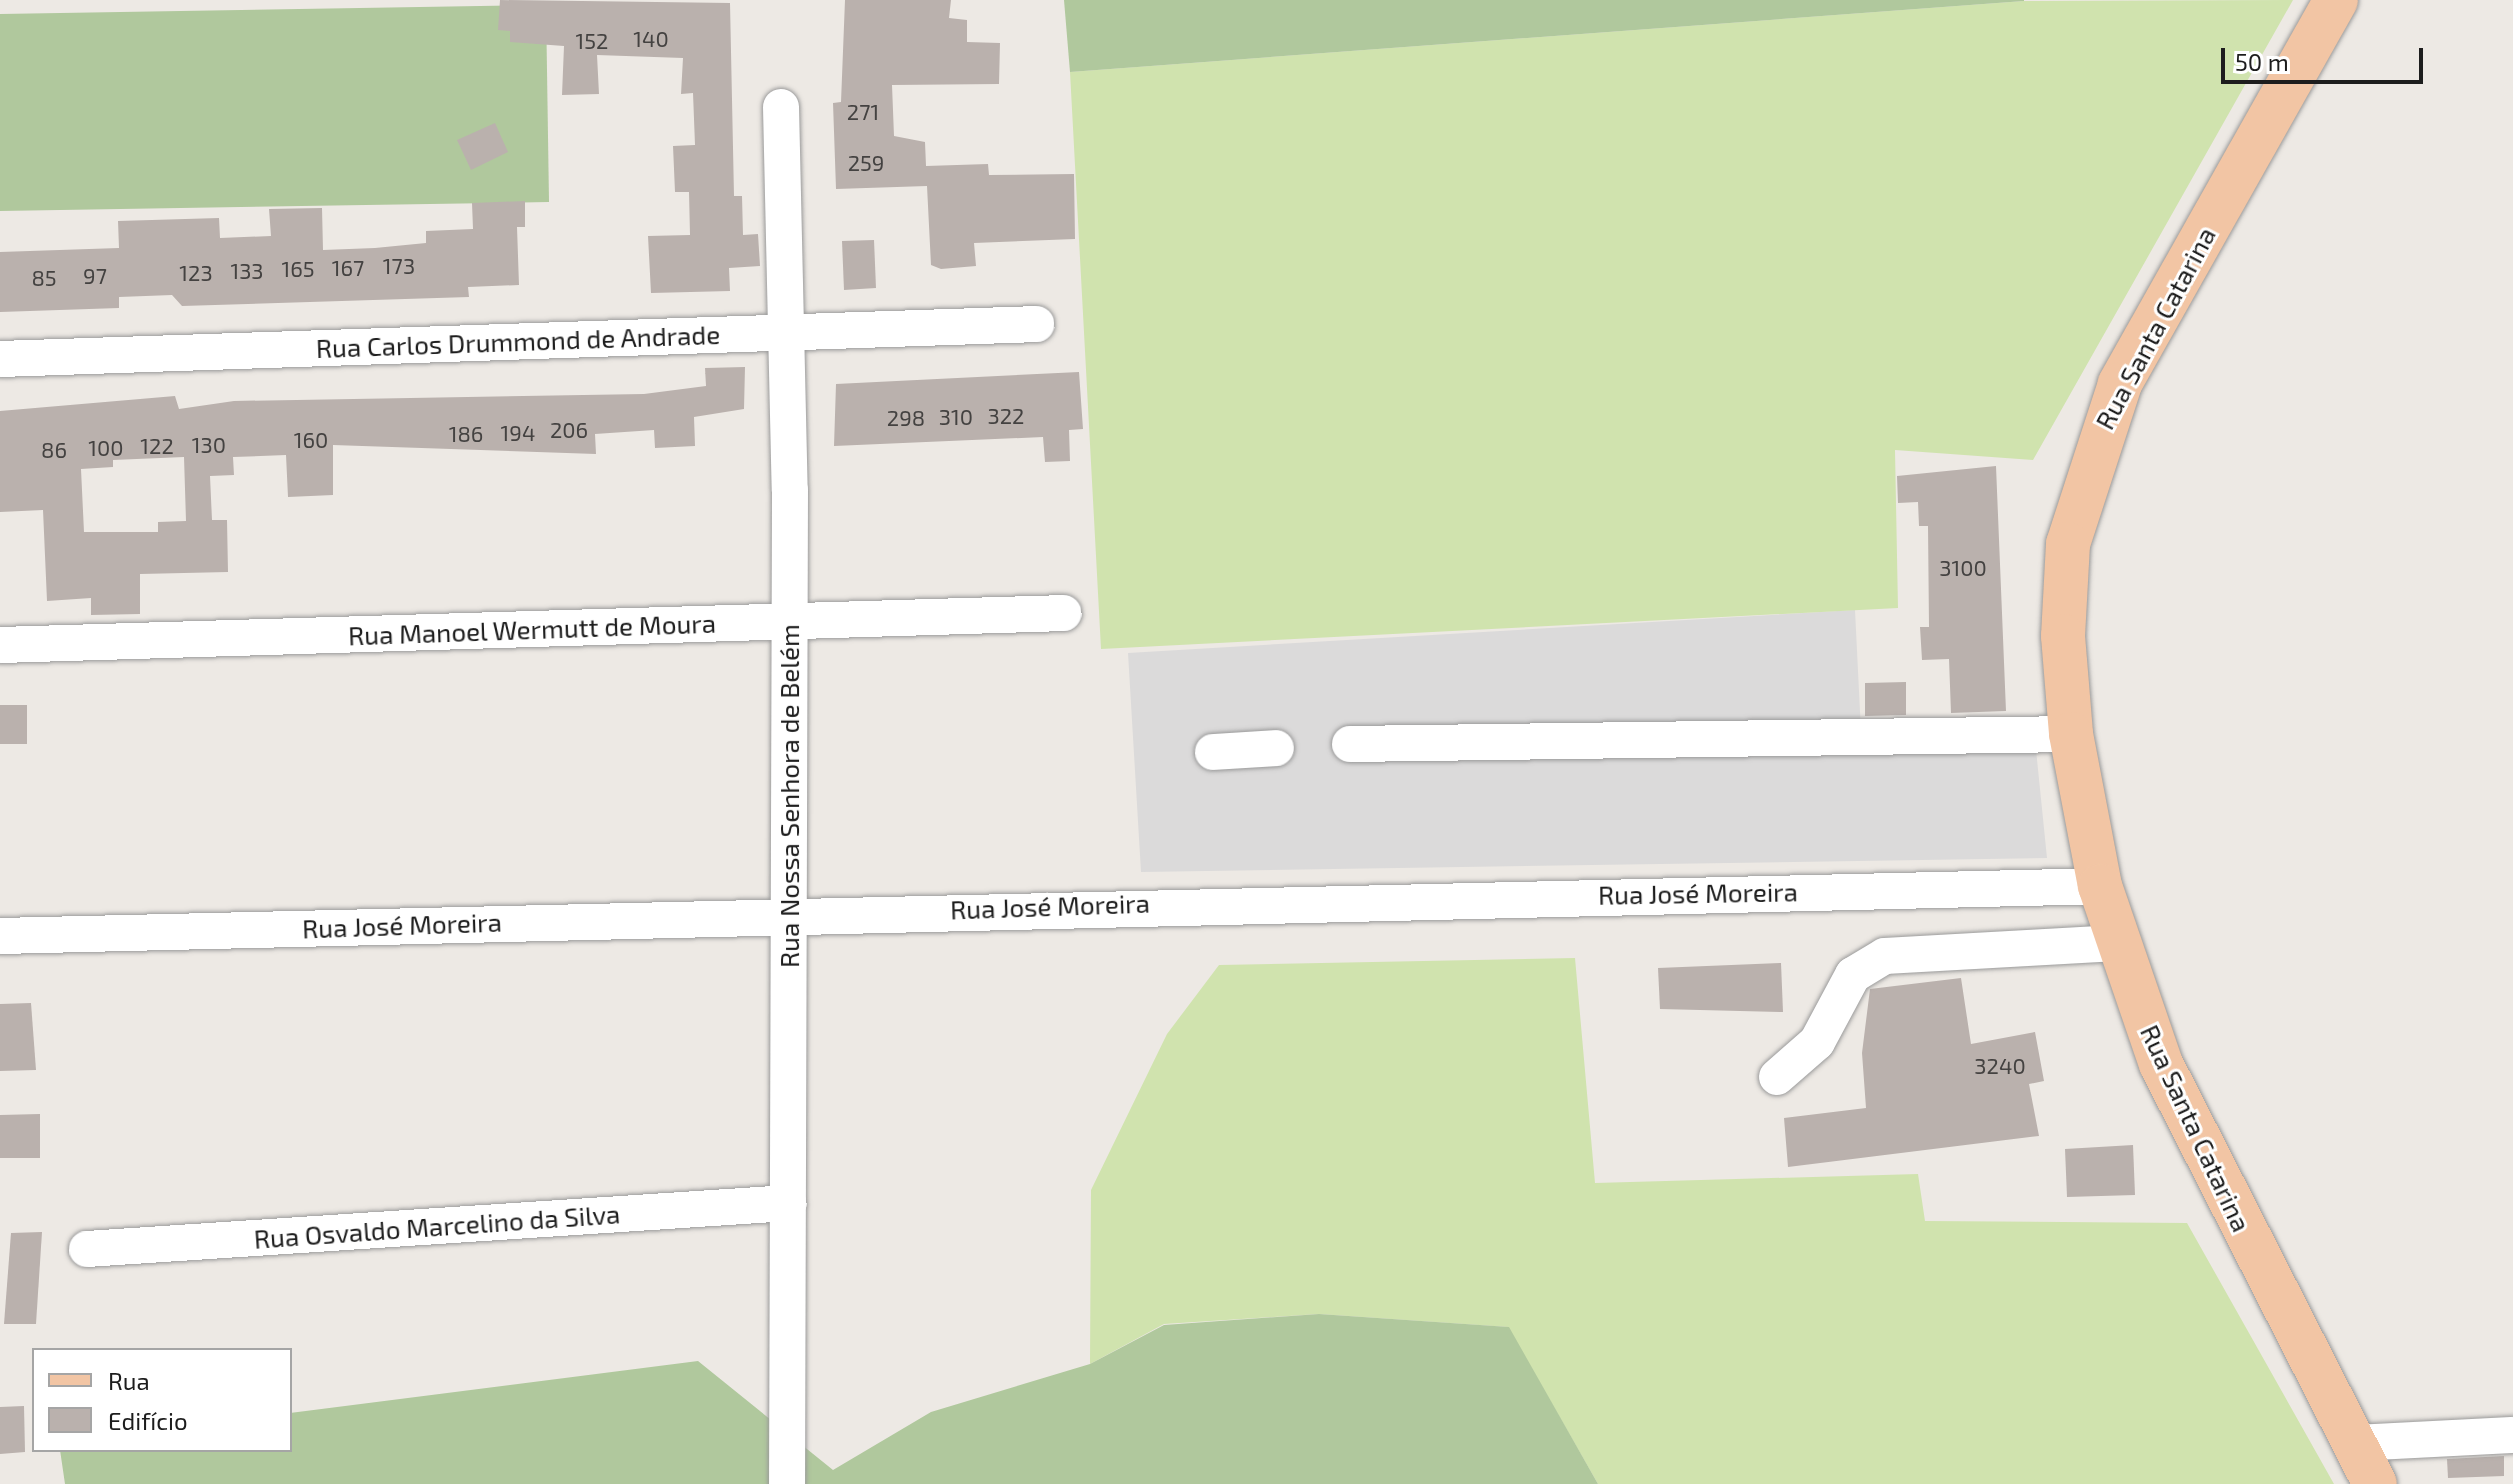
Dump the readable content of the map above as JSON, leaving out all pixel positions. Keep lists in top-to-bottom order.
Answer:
{
  "streets": {
    "main road": ["Rua Santa Catarina"],
    "street": [
      "Rua Carlos Drummond de Andrade",
      "Rua Manoel Wermutt de Moura",
      "Rua Nossa Senhora de Belém",
      "Rua José Moreira",
      "Rua Osvaldo Marcelino da Silva"
    ]
  },
  "crossings": [
    ["Rua Santa Catarina", "Rua José Moreira"],
    ["Rua Carlos Drummond de Andrade", "Rua Nossa Senhora de Belém"],
    ["Rua Manoel Wermutt de Moura", "Rua Nossa Senhora de Belém"],
    ["Rua Nossa Senhora de Belém", "Rua José Moreira"],
    ["Rua Nossa Senhora de Belém", "Rua Osvaldo Marcelino da Silva"]
  ],
  "house_numbers": [
    "140",
    "152",
    "271",
    "259",
    "173",
    "167",
    "165",
    "133",
    "123",
    "97",
    "85",
    "322",
    "310",
    "298",
    "206",
    "194",
    "186",
    "160",
    "130",
    "122",
    "100",
    "86",
    "3100",
    "3240"
  ],
  "legend": ["Rua", "Edifício"],
  "scale_bar": "50 m"
}
